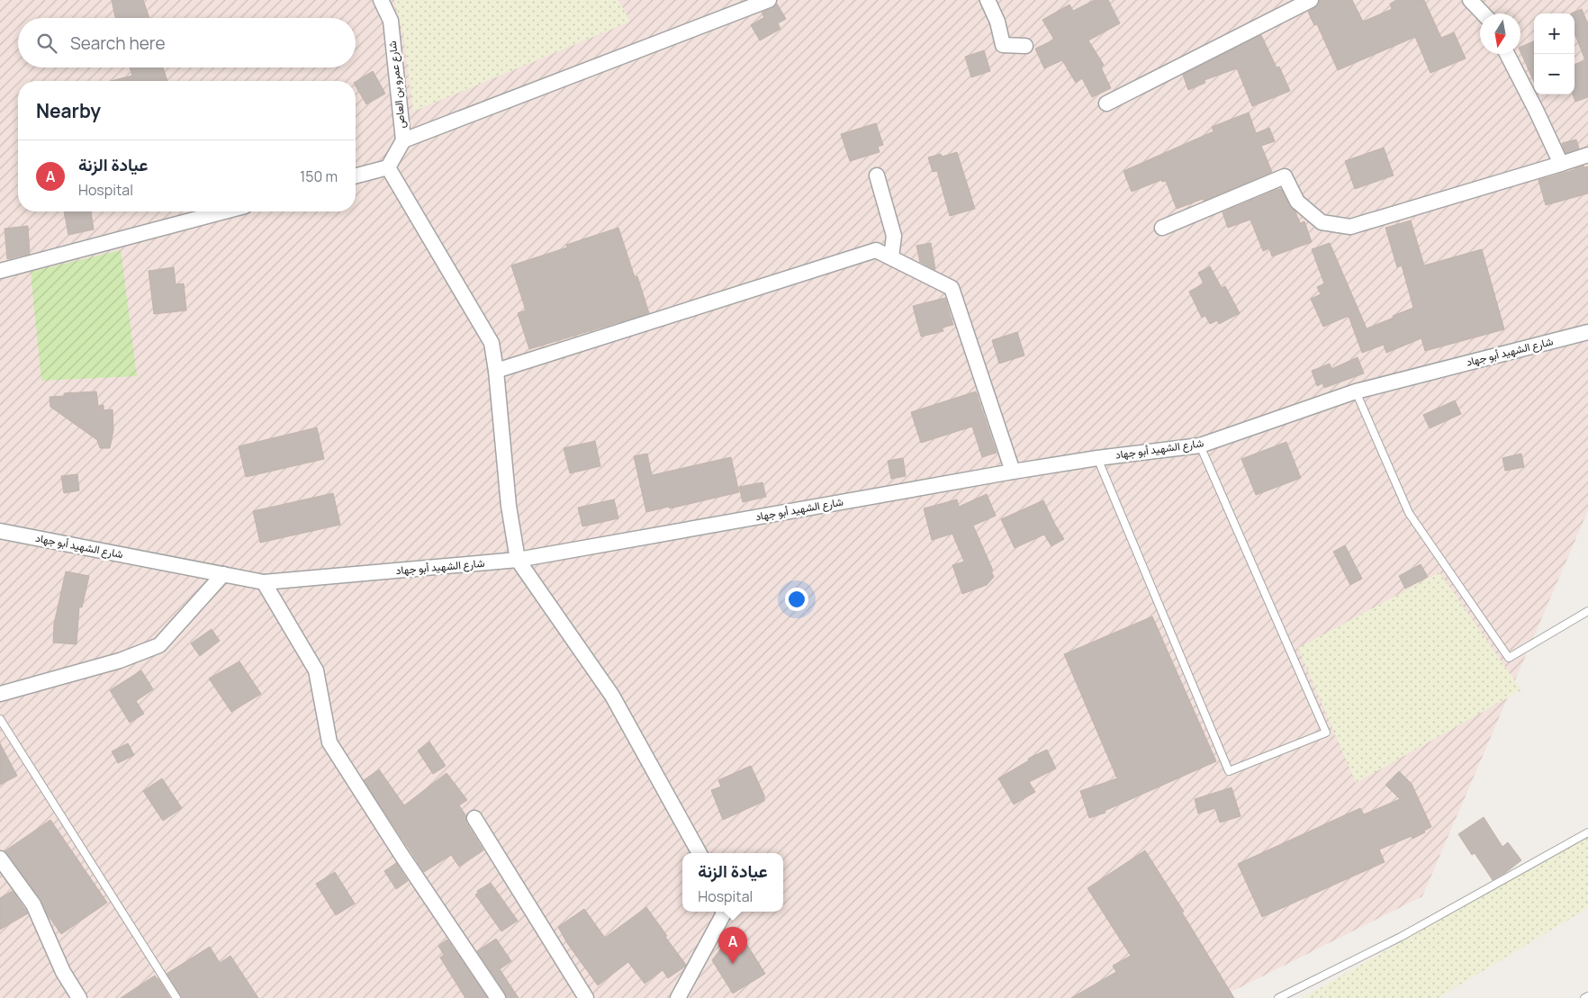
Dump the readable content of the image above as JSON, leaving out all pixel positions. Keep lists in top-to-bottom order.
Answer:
{
  "streets": {
    "street": ["شارع عمرو بن العاص", "شارع الشهيد أبو جهاد"]
  },
  "north": "bottom",
  "page": {
    "map_buttons": ["+", "−"],
    "search": "Search here",
    "heading": "Nearby",
    "list": [
      {
        "mark": "A",
        "name": "عيادة الزنة",
        "note": "Hospital",
        "value": "150 m"
      }
    ],
    "popup": ["عيادة الزنة", "Hospital"],
    "pins": "A"
  }
}
